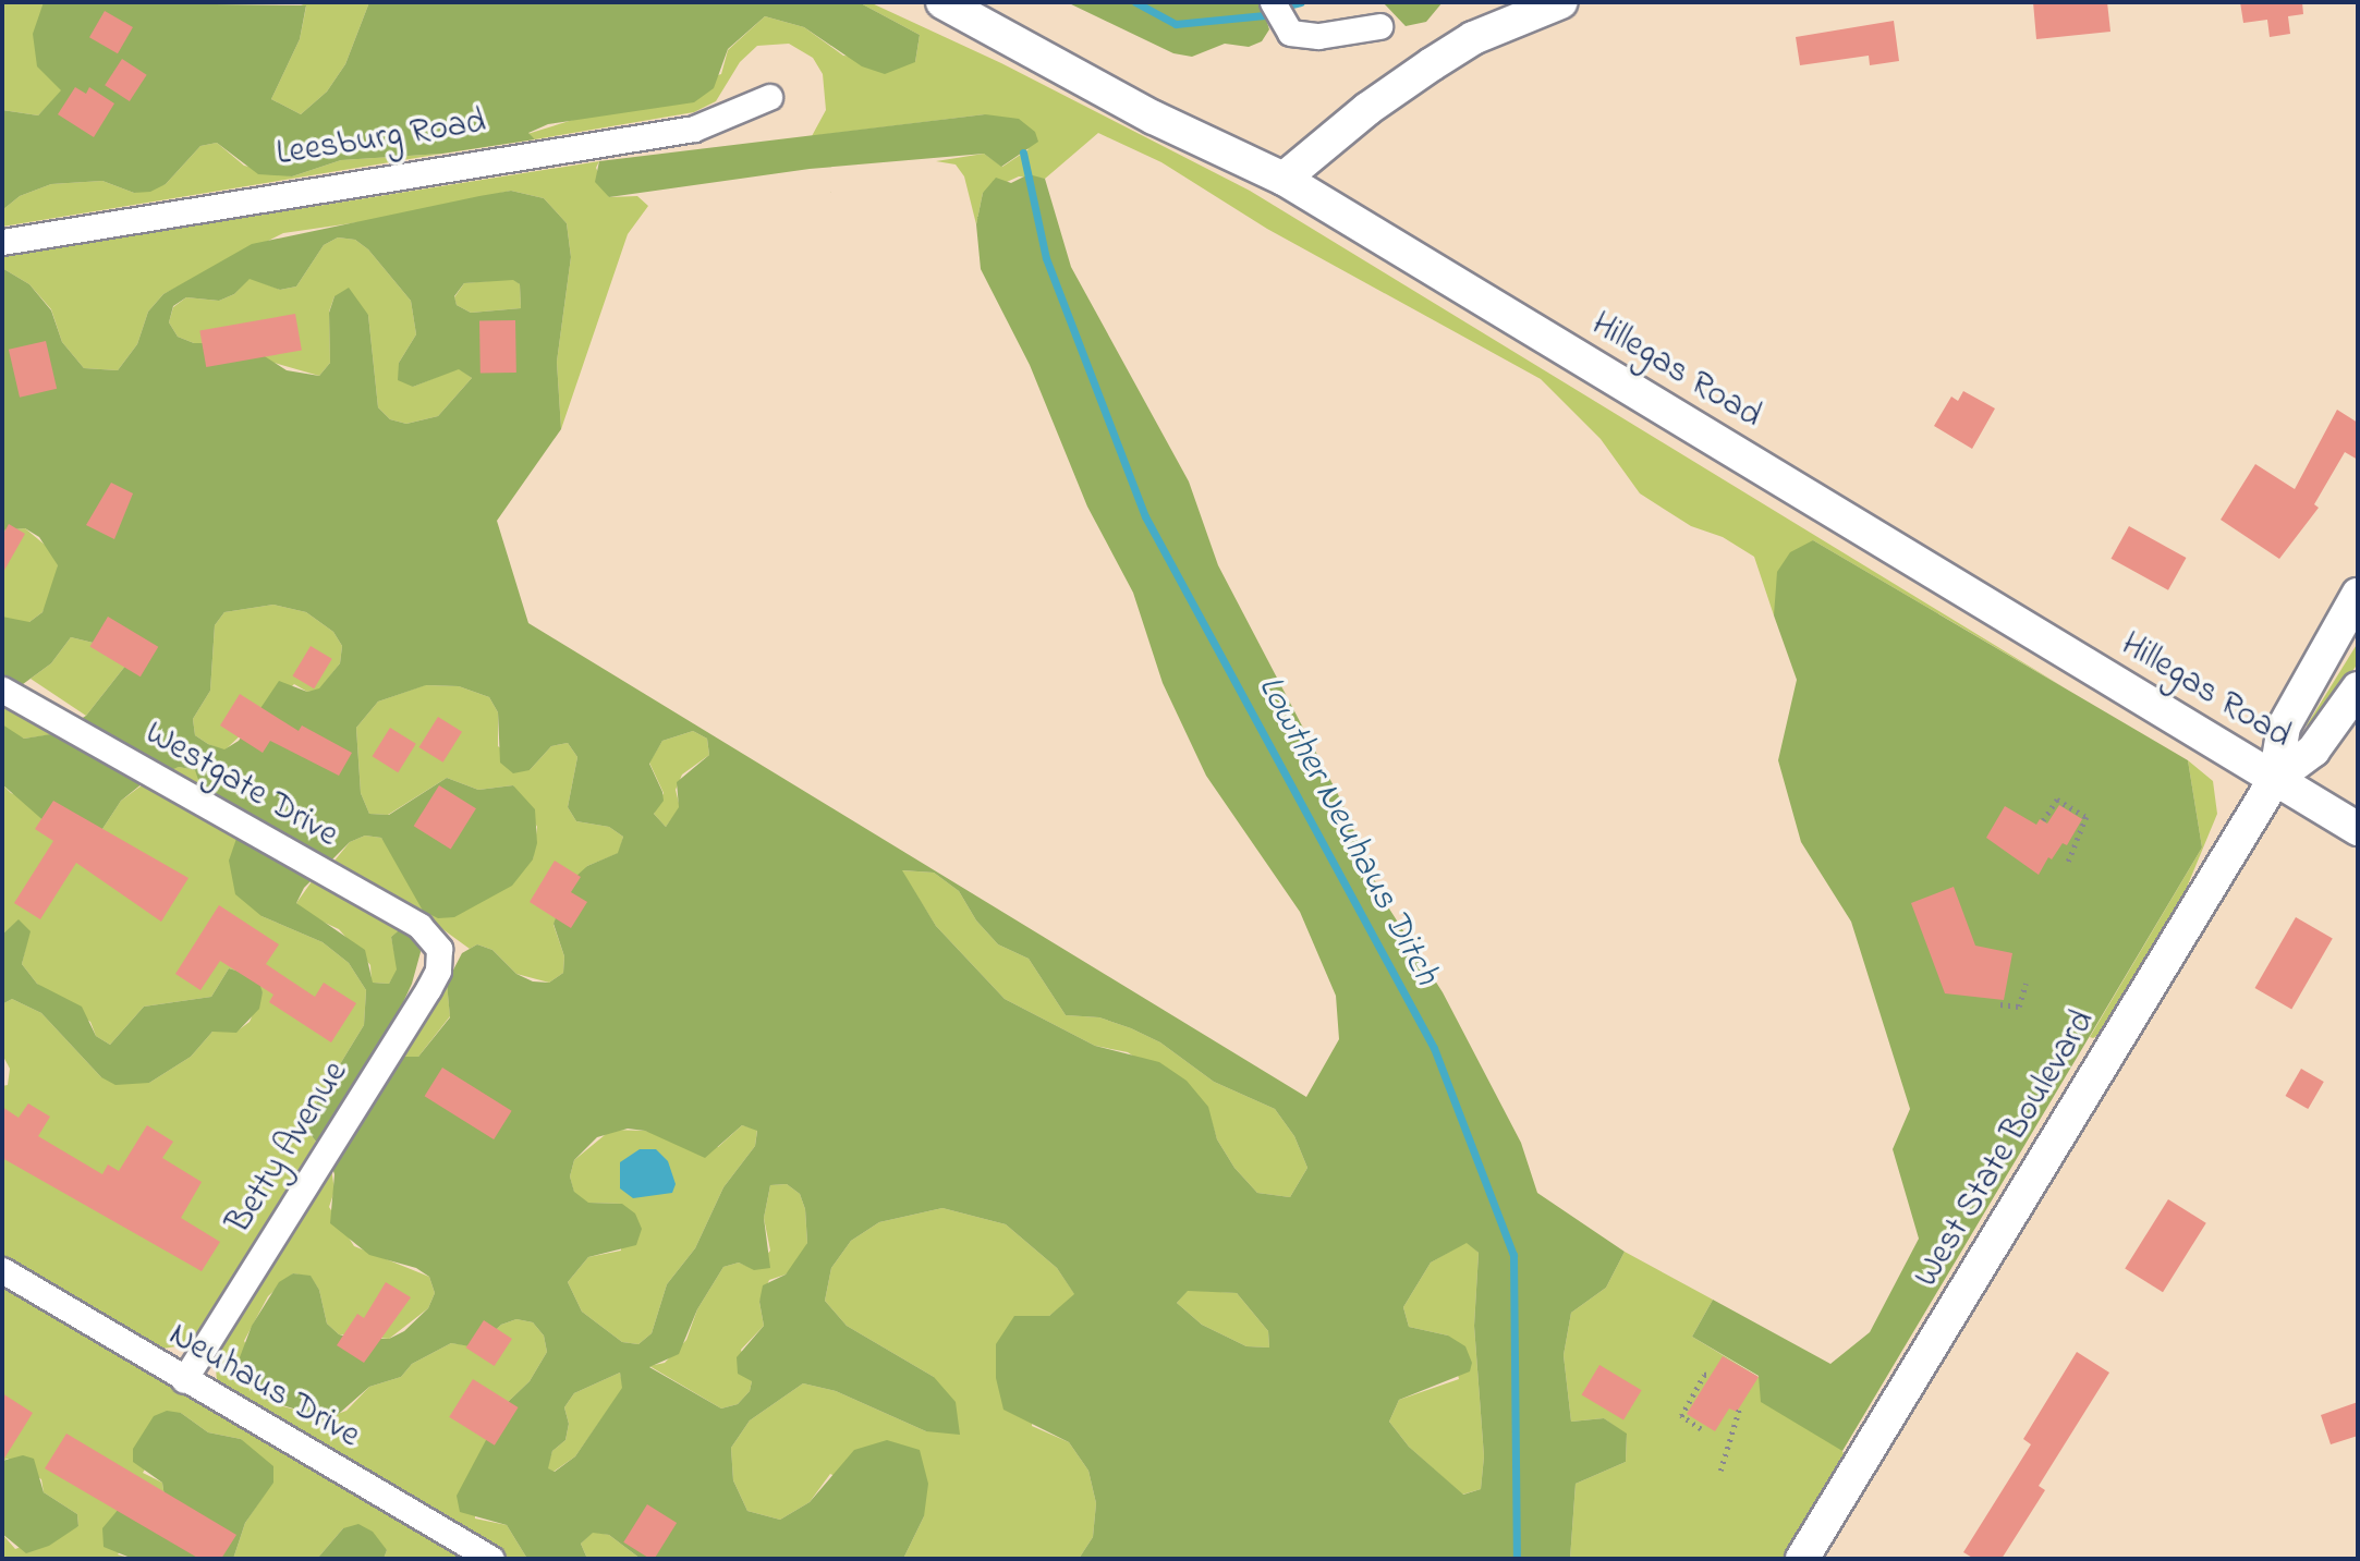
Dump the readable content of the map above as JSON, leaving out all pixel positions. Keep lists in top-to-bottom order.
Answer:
{
  "streets": {
    "main road": ["Hillegas Road", "West State Boulevard"],
    "street": [
      "Leesburg Road",
      "Westgate Drive",
      "Betty Avenue",
      "Neuhaus Drive"
    ]
  },
  "crossings": [
    ["Hillegas Road", "West State Boulevard"],
    ["Westgate Drive", "Betty Avenue"],
    ["Betty Avenue", "Neuhaus Drive"]
  ],
  "water": ["Lowther Neuhaus Ditch"]
}
